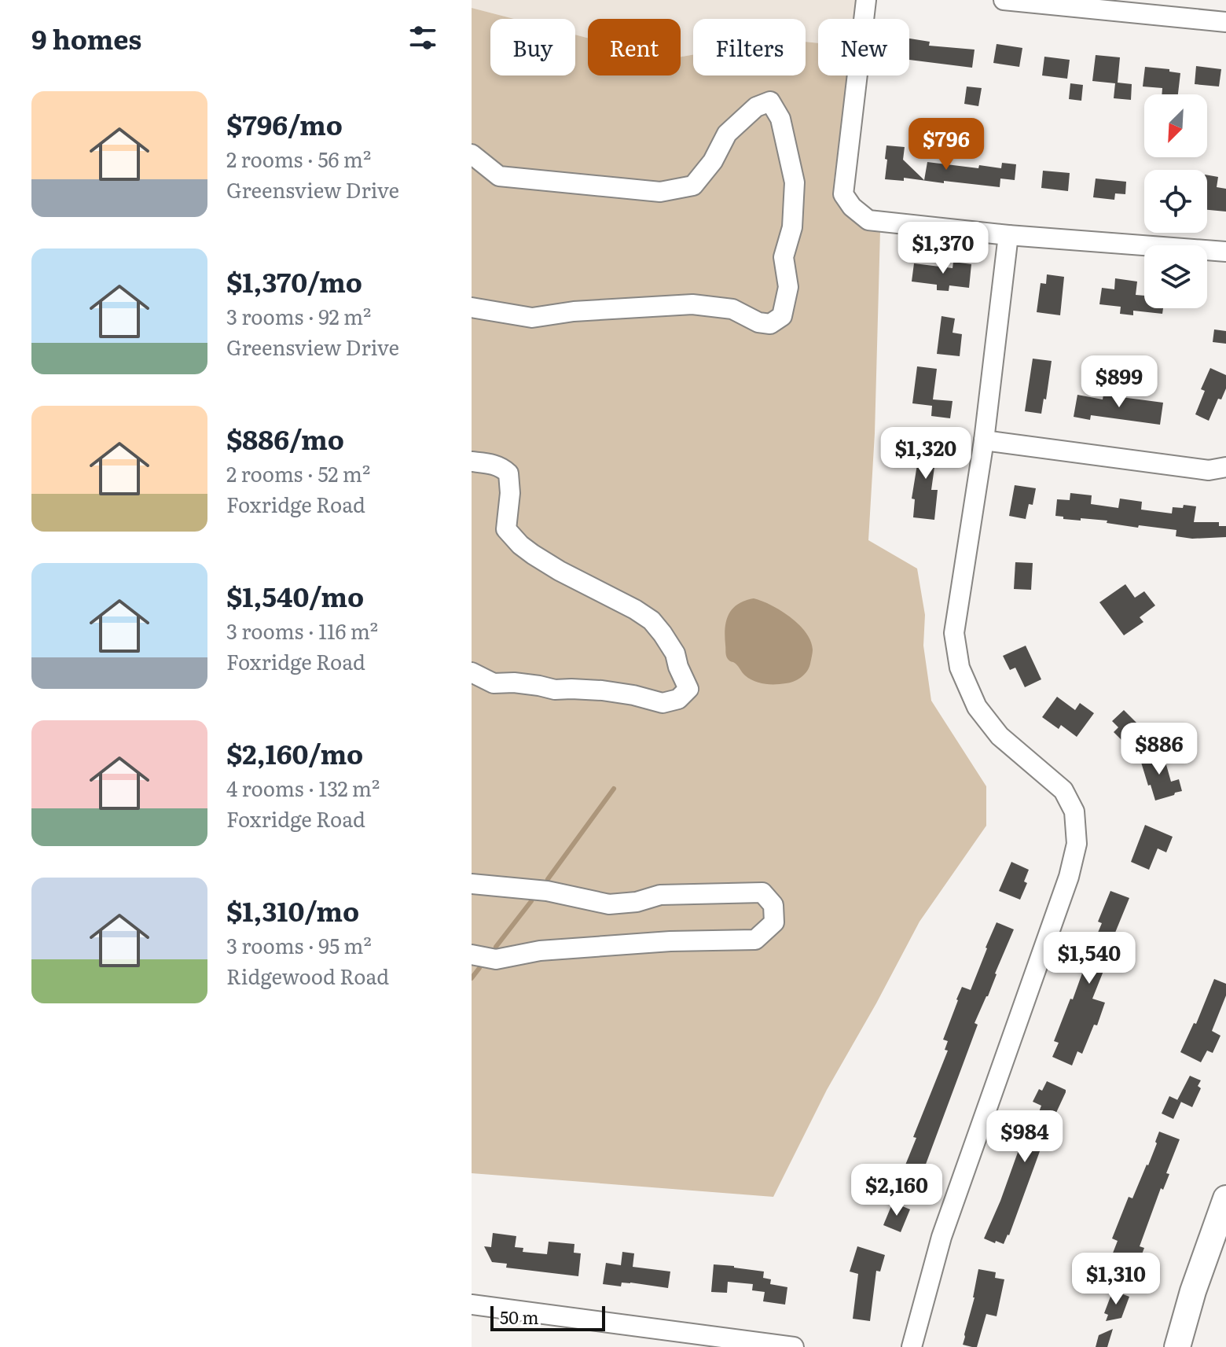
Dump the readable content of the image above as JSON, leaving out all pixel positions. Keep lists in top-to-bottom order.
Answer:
{
  "scale_bar": "50 m",
  "north": "bottom left",
  "page": {
    "heading": "9 homes",
    "chip": [
      "Buy",
      "Rent",
      "Filters",
      "New"
    ],
    "list": [
      {
        "name": "$796/mo",
        "note": "2 rooms · 56 m² · Greensview Drive"
      },
      {
        "name": "$1,370/mo",
        "note": "3 rooms · 92 m² · Greensview Drive"
      },
      {
        "name": "$886/mo",
        "note": "2 rooms · 52 m² · Foxridge Road"
      },
      {
        "name": "$1,540/mo",
        "note": "3 rooms · 116 m² · Foxridge Road"
      },
      {
        "name": "$2,160/mo",
        "note": "4 rooms · 132 m² · Foxridge Road"
      },
      {
        "name": "$1,310/mo",
        "note": "3 rooms · 95 m² · Ridgewood Road"
      }
    ],
    "price": [
      "$796",
      "$1,370",
      "$899",
      "$1,320",
      "$886",
      "$1,540",
      "$984",
      "$2,160",
      "$1,310"
    ],
    "scale": "50 m"
  }
}
